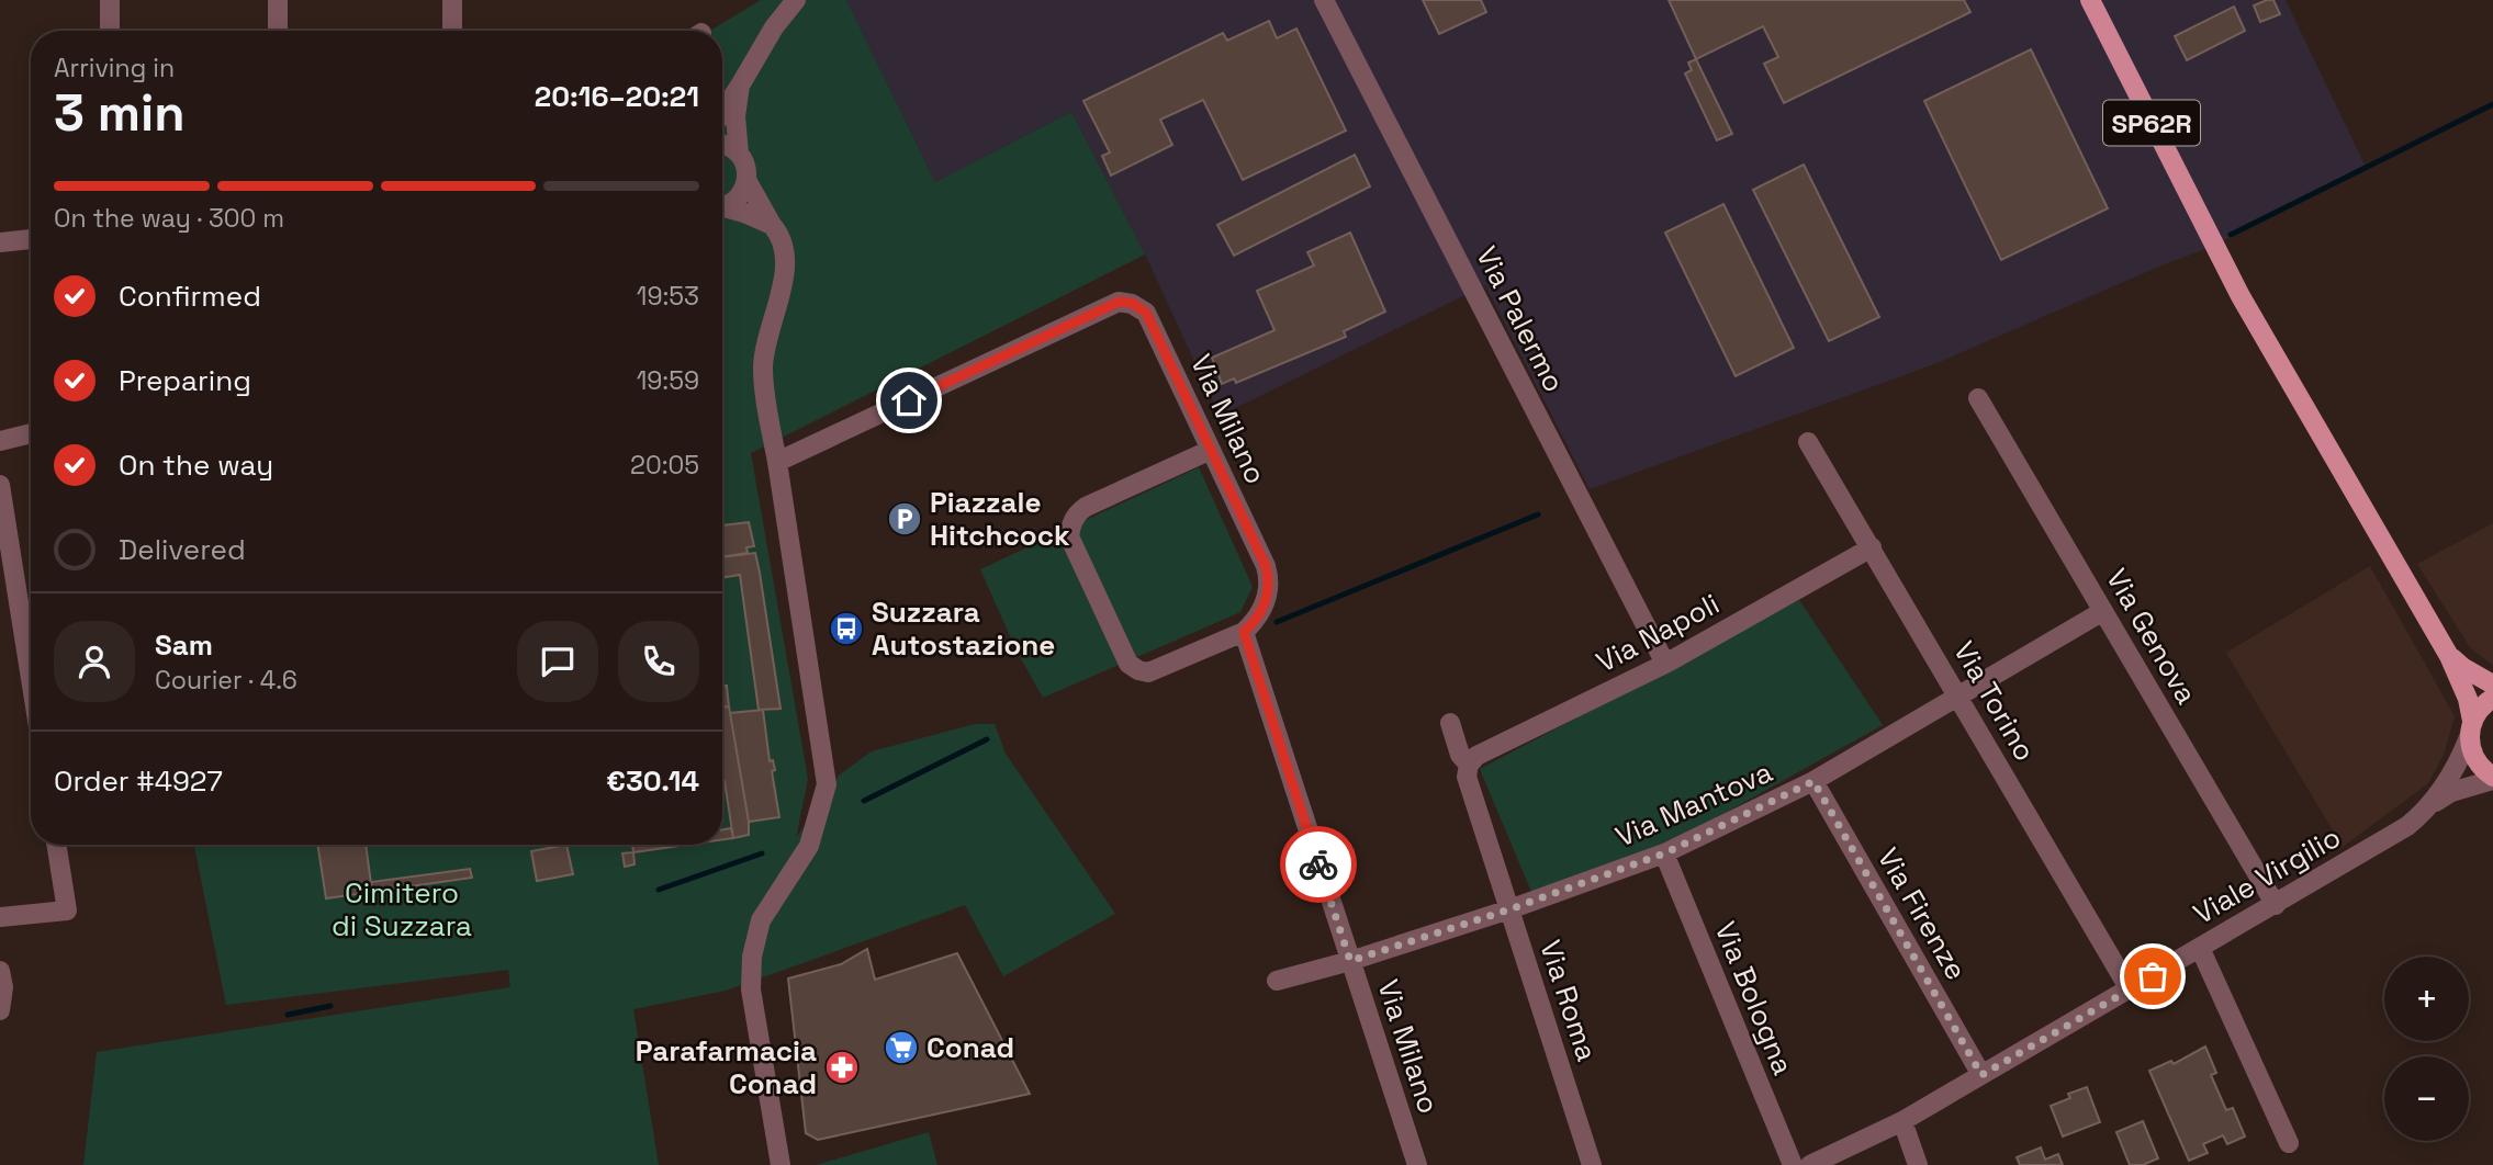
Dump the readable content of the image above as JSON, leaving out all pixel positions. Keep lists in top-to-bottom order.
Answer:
{
  "streets": {
    "main road": ["SP62R"],
    "street": [
      "Via Palermo",
      "Via Milano",
      "Via Napoli",
      "Via Genova",
      "Via Torino",
      "Via Mantova",
      "Viale Virgilio",
      "Via Firenze",
      "Via Bologna",
      "Via Roma"
    ]
  },
  "crossings": [
    ["Via Palermo", "Via Napoli"],
    ["Via Milano", "Via Mantova"],
    ["Via Napoli", "Via Torino"],
    ["Via Napoli", "Via Roma"],
    ["Via Genova", "Via Mantova"],
    ["Via Genova", "Viale Virgilio"],
    ["Via Torino", "Via Mantova"],
    ["Via Torino", "Viale Virgilio"],
    ["Via Mantova", "Via Firenze"],
    ["Via Mantova", "Via Bologna"],
    ["Via Mantova", "Via Roma"],
    ["Viale Virgilio", "Via Firenze"]
  ],
  "parks": ["Cimitero di Suzzara"],
  "places": {
    "parking": ["Piazzale Hitchcock"],
    "bus stop": ["Suzzara Autostazione"],
    "supermarket": ["Conad"],
    "pharmacy": ["Parafarmacia Conad"]
  },
  "page": {
    "heading": ["3 min", "Arriving in", "20:16–20:21"],
    "panel": [
      "Sam",
      "Courier · 4.6",
      "Order #4927",
      "€30.14"
    ],
    "bar": "On the way · 300 m",
    "list": [
      ["Confirmed", "19:53"],
      ["Preparing", "19:59"],
      ["On the way", "20:05"],
      "Delivered"
    ],
    "map_buttons": ["+", "−"]
  }
}
